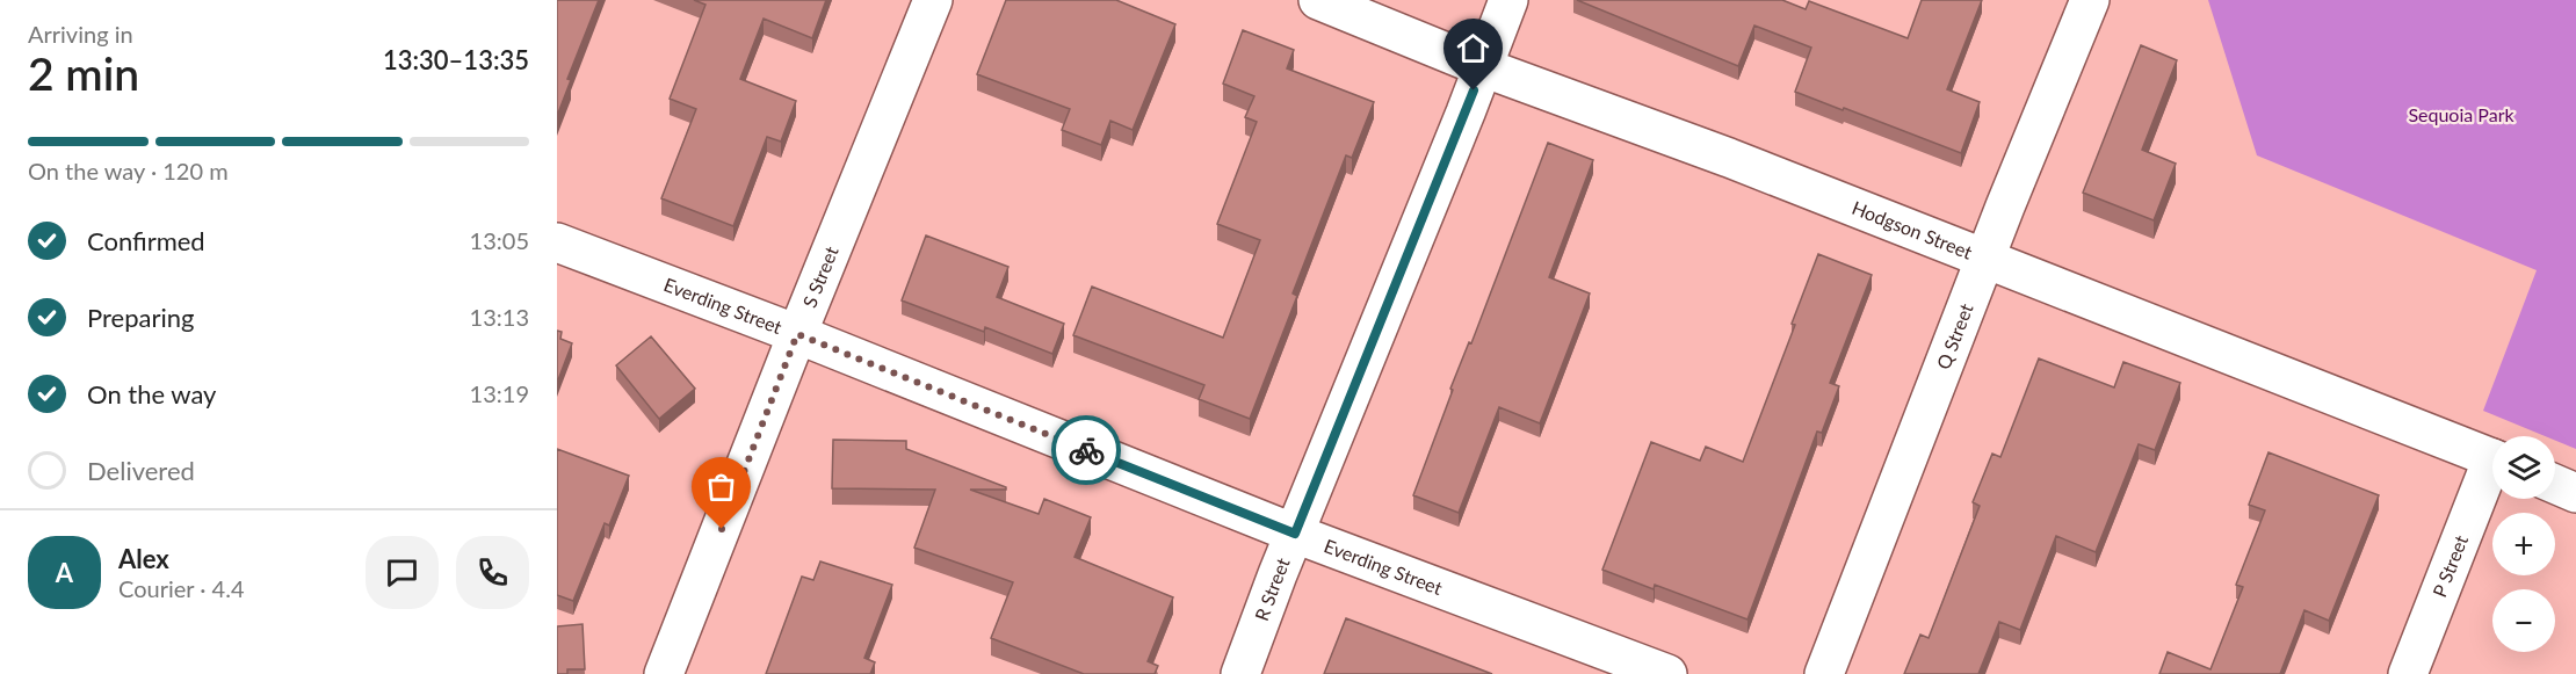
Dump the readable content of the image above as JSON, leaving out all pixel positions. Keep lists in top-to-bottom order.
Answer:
{
  "streets": {
    "street": [
      "Hodgson Street",
      "S Street",
      "Everding Street",
      "Q Street",
      "P Street",
      "R Street"
    ]
  },
  "crossings": [
    ["Hodgson Street", "Q Street"],
    ["Hodgson Street", "R Street"],
    ["S Street", "Everding Street"],
    ["Everding Street", "R Street"]
  ],
  "parks": ["Sequoia Park"],
  "page": {
    "heading": ["2 min", "Arriving in", "13:30–13:35"],
    "panel": ["Alex", "Courier · 4.4"],
    "bar": "On the way · 120 m",
    "list": [
      ["Confirmed", "13:05"],
      ["Preparing", "13:13"],
      ["On the way", "13:19"],
      "Delivered"
    ],
    "map_buttons": ["+", "−"],
    "round": "A"
  }
}
